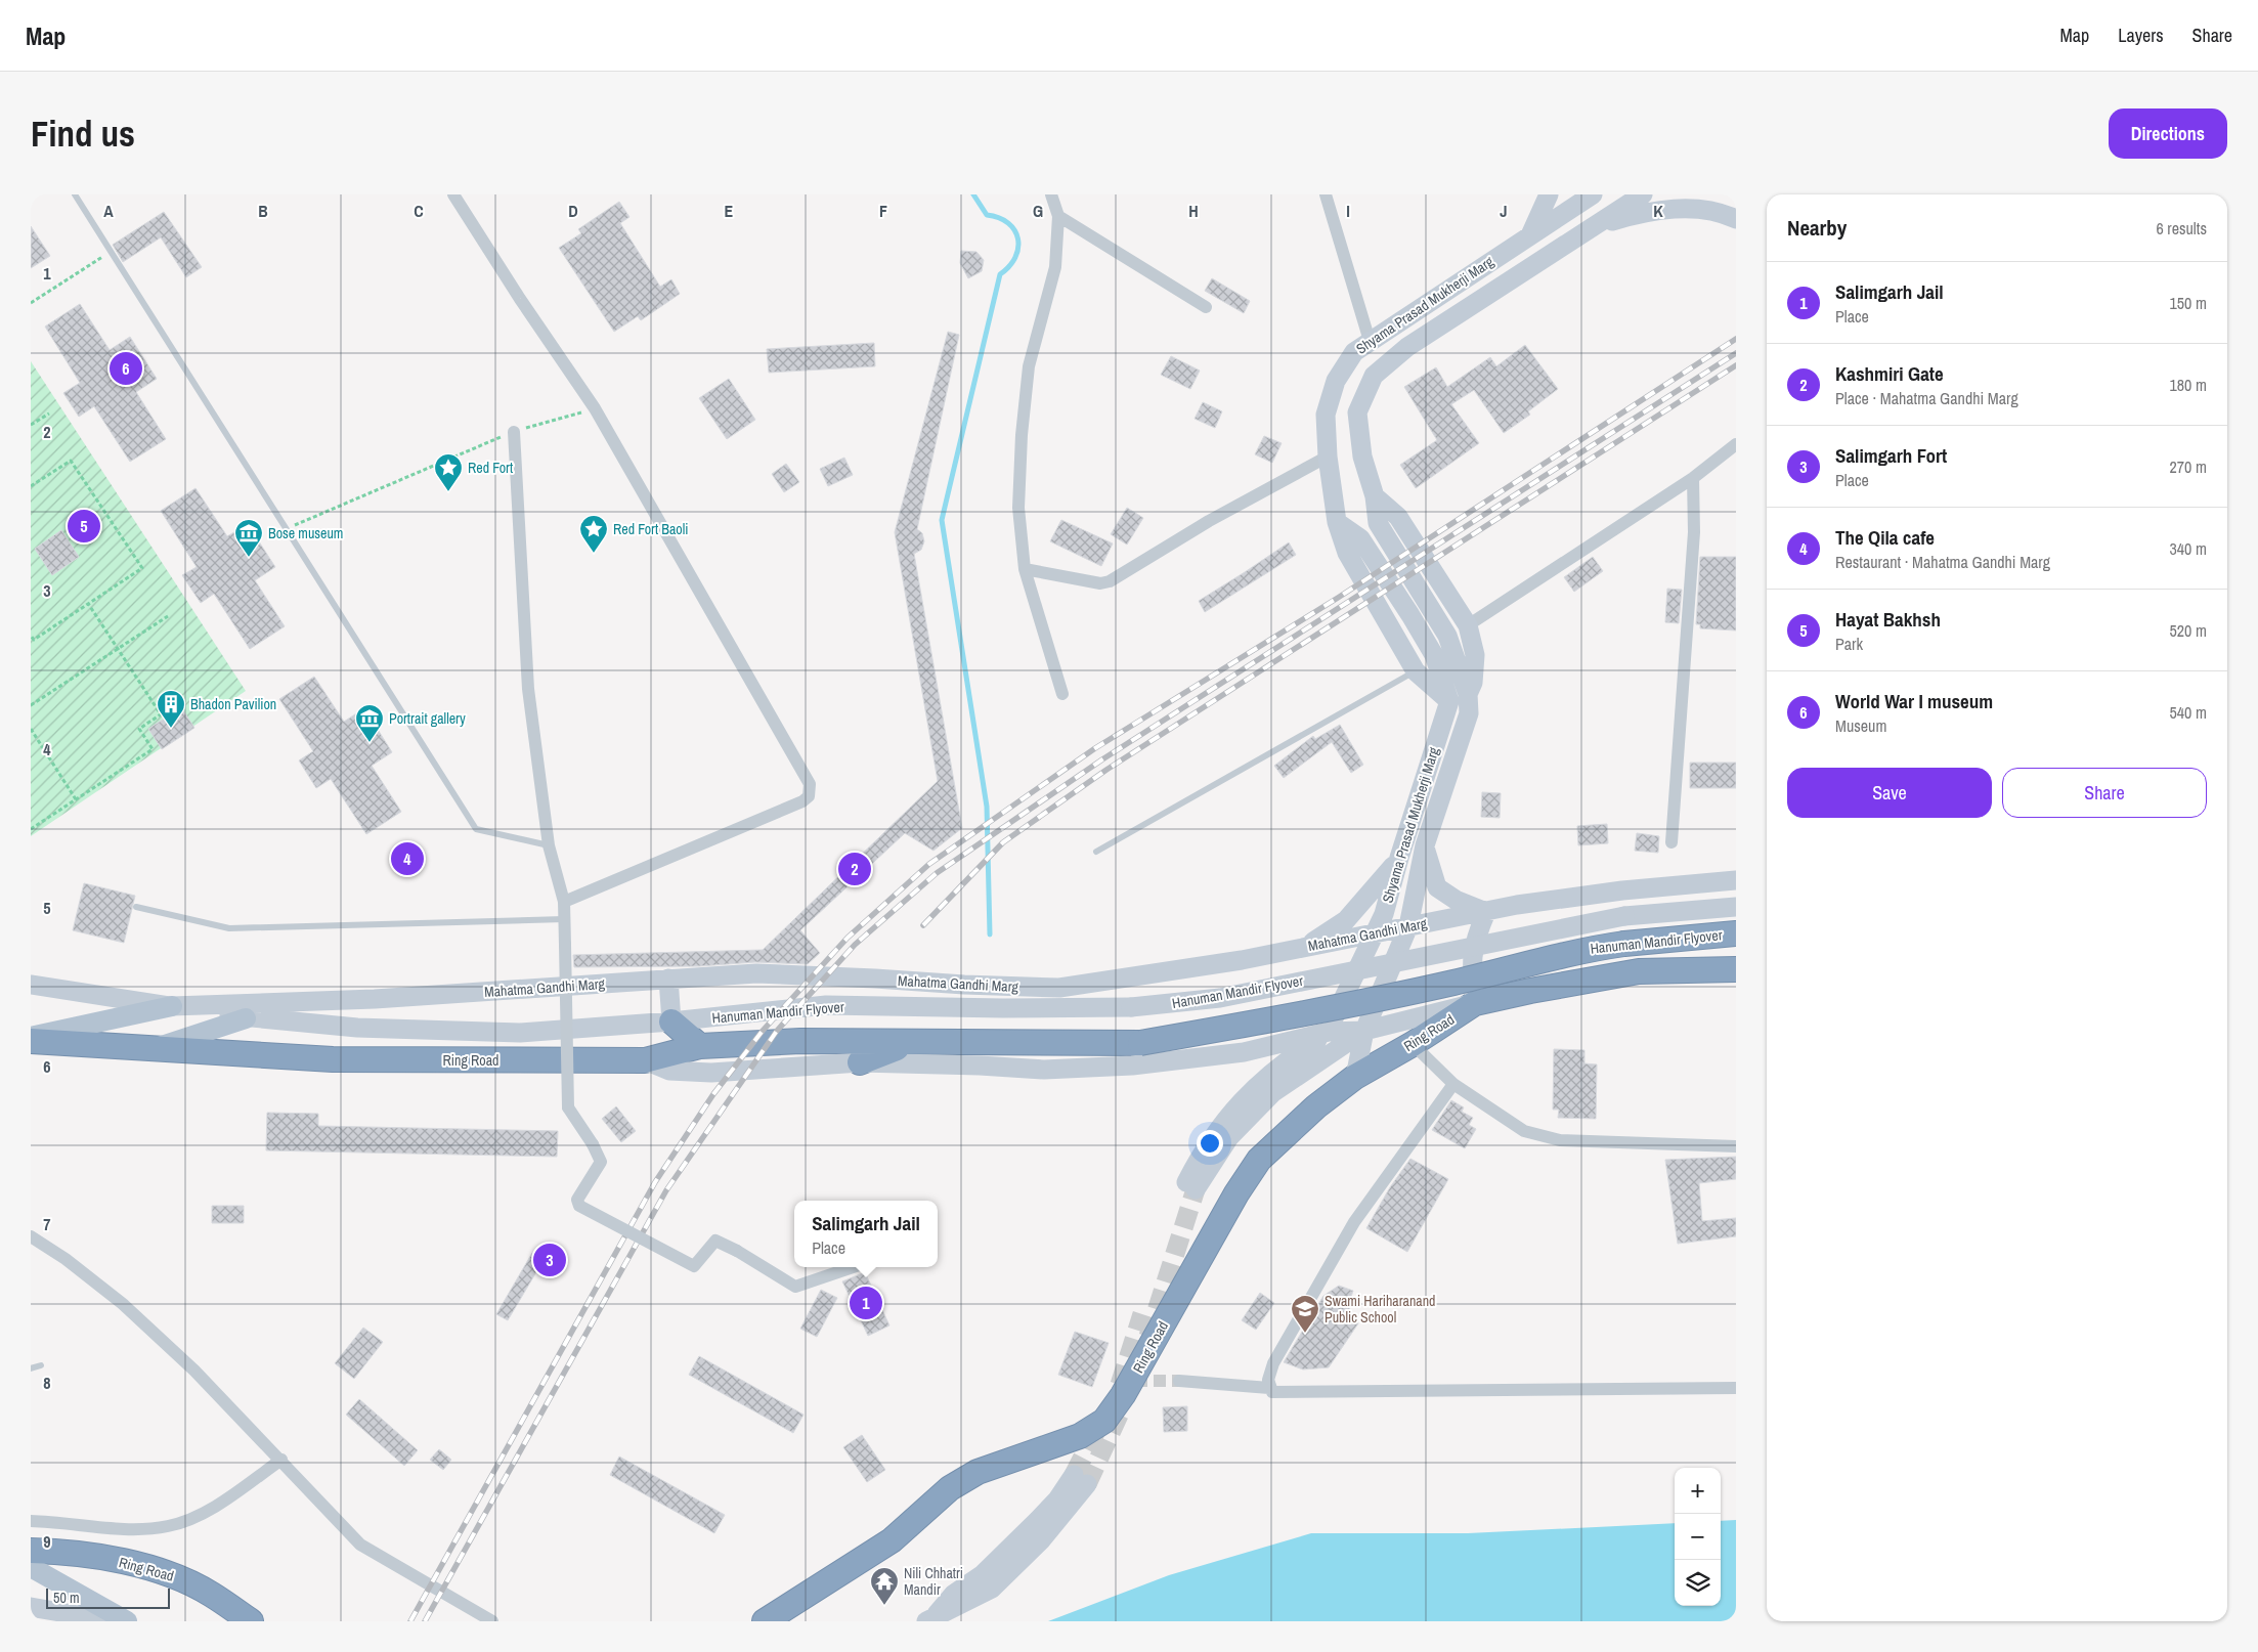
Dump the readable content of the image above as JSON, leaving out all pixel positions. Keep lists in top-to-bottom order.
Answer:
{
  "streets": {
    "highway": ["Hanuman Mandir Flyover", "Ring Road"],
    "street": ["Shyama Prasad Mukherji Marg", "Mahatma Gandhi Marg"]
  },
  "crossings": [
    ["Shyama Prasad Mukherji Marg", "Mahatma Gandhi Marg"],
    ["Shyama Prasad Mukherji Marg", "Ring Road"],
    ["Mahatma Gandhi Marg", "Hanuman Mandir Flyover"],
    ["Hanuman Mandir Flyover", "Ring Road"]
  ],
  "places": {
    "place": ["Red Fort", "Red Fort Baoli"],
    "museum": ["Bose museum", "Portrait gallery"],
    "building": ["Bhadon Pavilion"],
    "school or university": ["Swami Hariharanand Public School"],
    "temple": ["Nili Chhatri Mandir"]
  },
  "scale_bar": "50 m",
  "page": {
    "header": "Map",
    "nav": ["Map", "Layers", "Share"],
    "buttons": [
      "Directions",
      ["Save", "Share"]
    ],
    "title": "Find us",
    "heading": ["Nearby", "6 results"],
    "list": [
      {
        "mark": "1",
        "name": "Salimgarh Jail",
        "note": "Place",
        "value": "150 m"
      },
      {
        "mark": "2",
        "name": "Kashmiri Gate",
        "note": "Place · Mahatma Gandhi Marg",
        "value": "180 m"
      },
      {
        "mark": "3",
        "name": "Salimgarh Fort",
        "note": "Place",
        "value": "270 m"
      },
      {
        "mark": "4",
        "name": "The Qila cafe",
        "note": "Restaurant · Mahatma Gandhi Marg",
        "value": "340 m"
      },
      {
        "mark": "5",
        "name": "Hayat Bakhsh",
        "note": "Park",
        "value": "520 m"
      },
      {
        "mark": "6",
        "name": "World War I museum",
        "note": "Museum",
        "value": "540 m"
      }
    ],
    "pins": [
      "6",
      "5",
      "4",
      "2",
      "3",
      "1"
    ],
    "popup": ["Salimgarh Jail", "Place"],
    "map_buttons": ["+", "−"],
    "scale": "50 m"
  },
  "grid": {
    "columns": [
      "A",
      "B",
      "C",
      "D",
      "E",
      "F",
      "G",
      "H",
      "I",
      "J",
      "K"
    ],
    "rows": [
      "1",
      "2",
      "3",
      "4",
      "5",
      "6",
      "7",
      "8",
      "9"
    ]
  }
}
